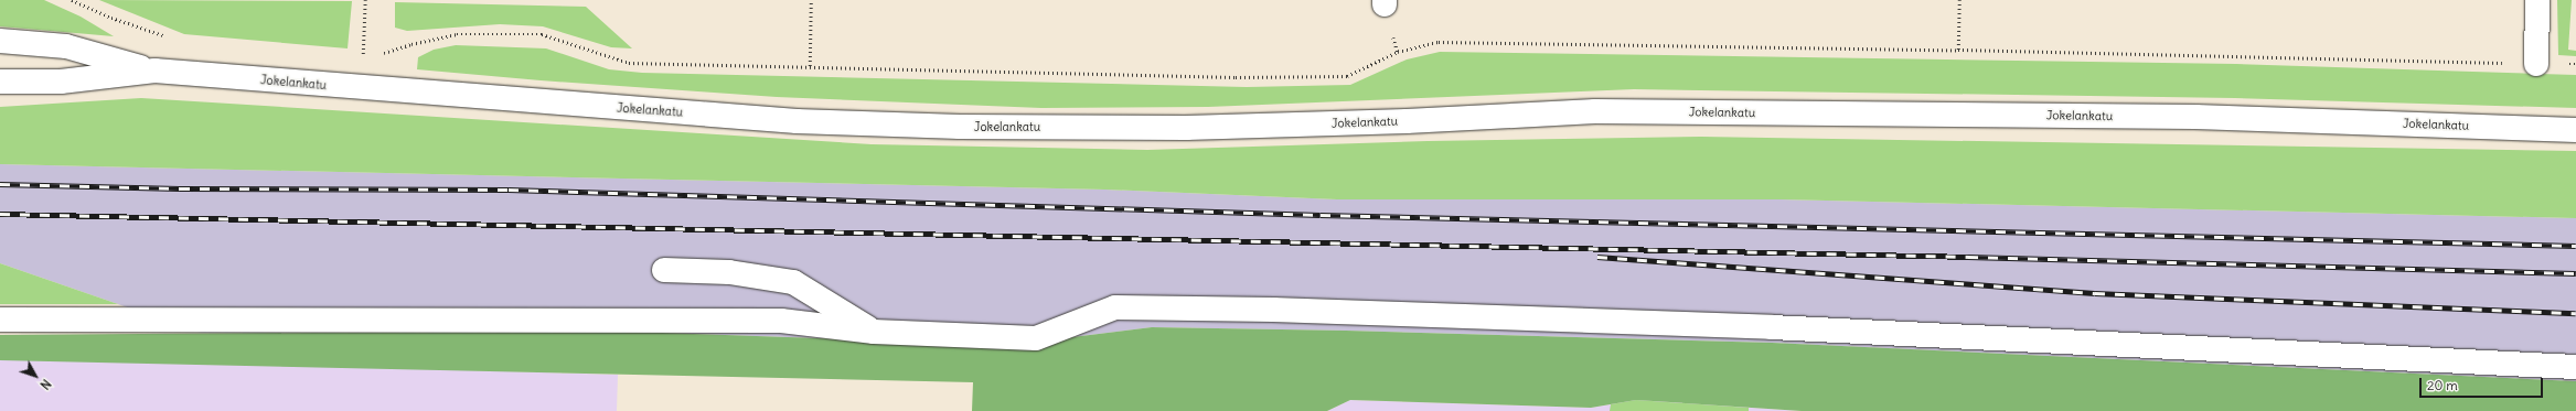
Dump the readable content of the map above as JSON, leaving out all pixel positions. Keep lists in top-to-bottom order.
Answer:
{
  "streets": {
    "street": ["Jokelankatu"]
  },
  "scale_bar": "20 m",
  "north": "bottom right"
}
